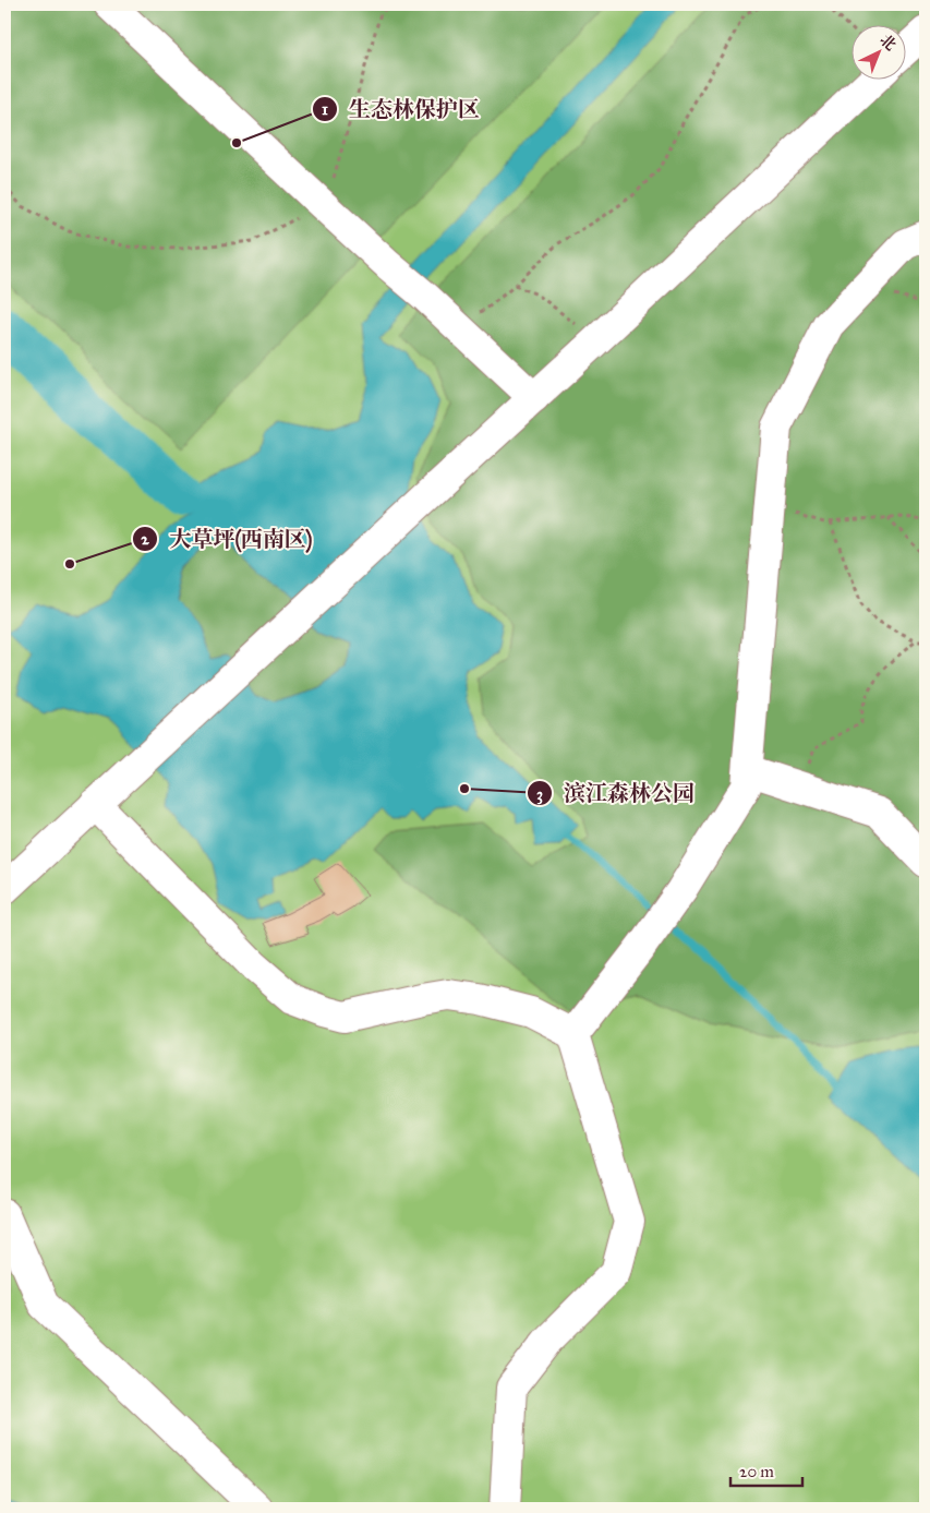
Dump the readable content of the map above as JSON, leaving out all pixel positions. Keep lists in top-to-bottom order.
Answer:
{
  "places": ["生态林保护区", "大草坪(西南区)", "滨江森林公园"],
  "scale_bar": "20 m",
  "north": "top right"
}
